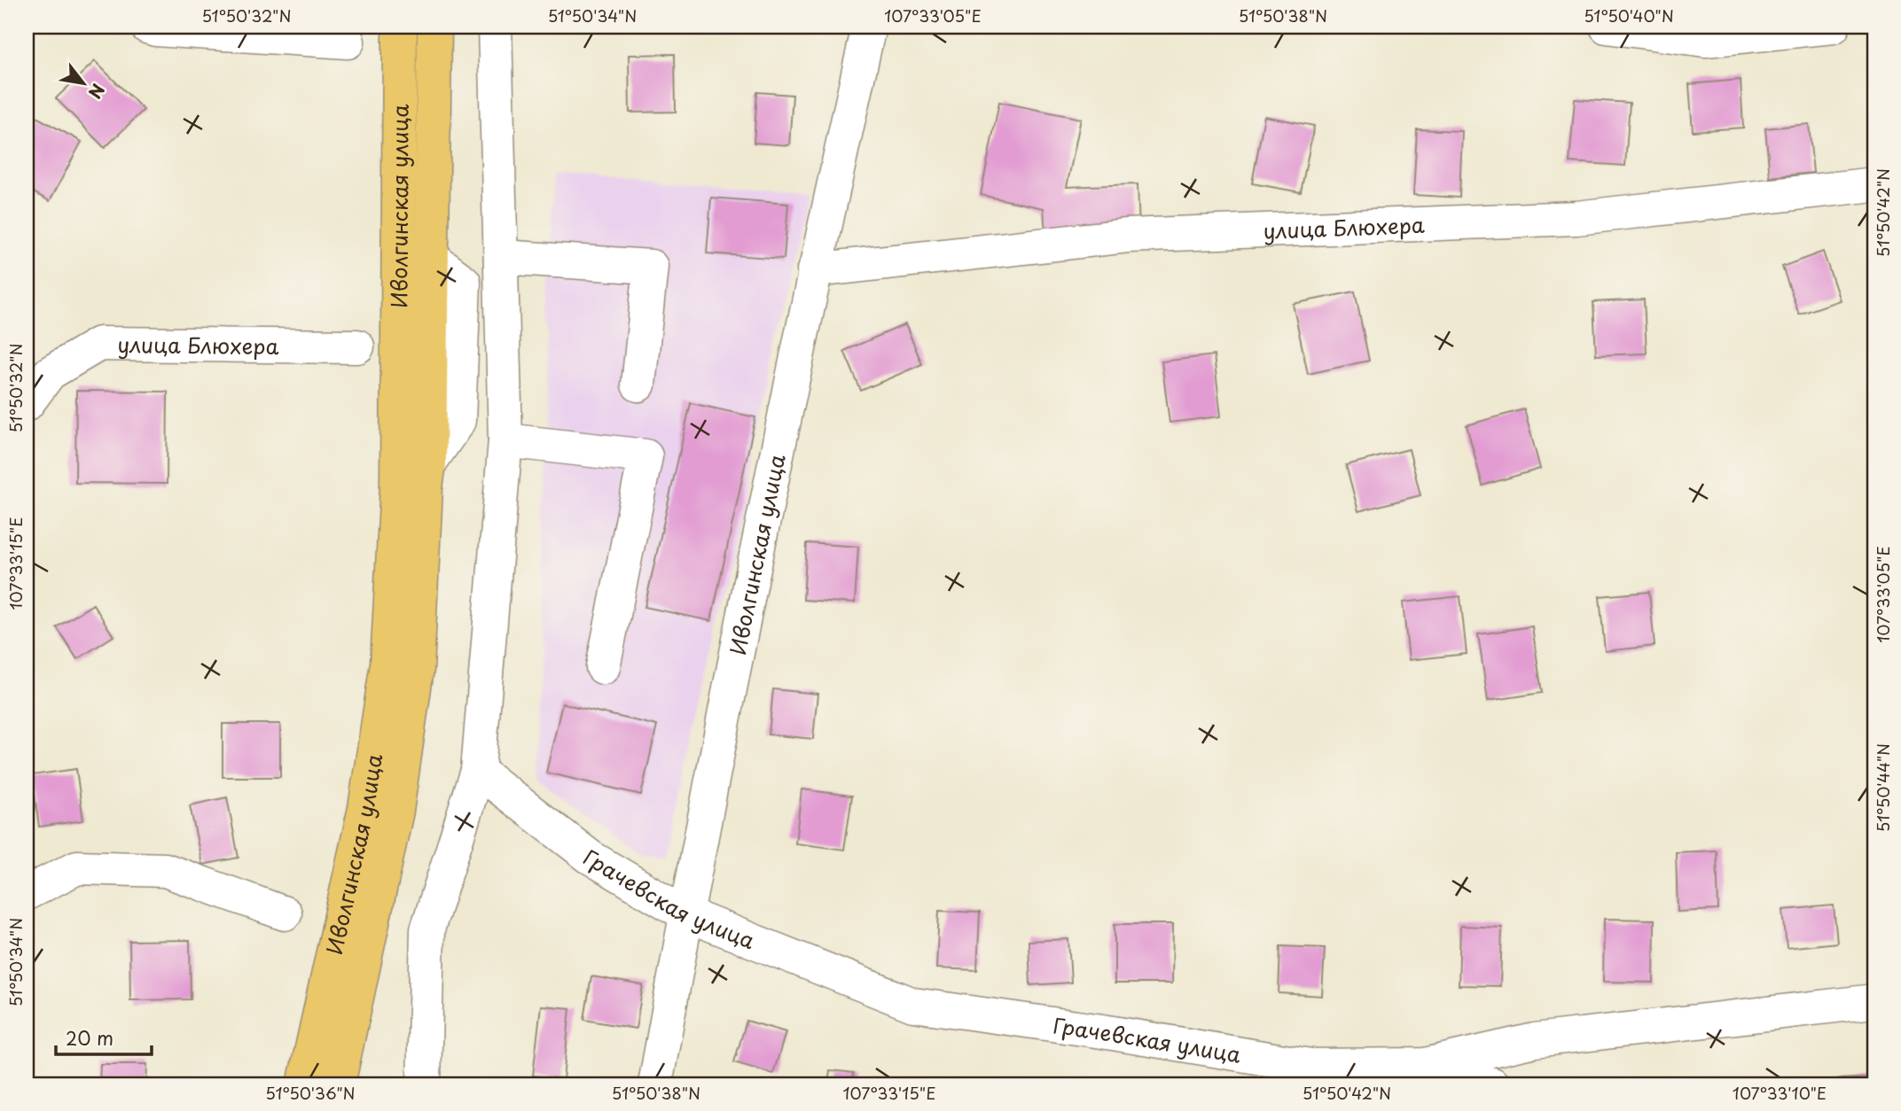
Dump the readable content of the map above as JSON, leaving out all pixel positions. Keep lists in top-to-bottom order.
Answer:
{
  "streets": {
    "main road": ["Иволгинская улица"],
    "street": ["улица Блюхера", "Грачевская улица"]
  },
  "crossings": [
    ["Иволгинская улица", "улица Блюхера"],
    ["Иволгинская улица", "Грачевская улица"]
  ],
  "scale_bar": "20 m",
  "north": "bottom right",
  "coordinates": [
    "51°50'32\"N",
    "51°50'34\"N",
    "107°33'05\"E",
    "51°50'38\"N",
    "51°50'40\"N",
    "51°50'42\"N",
    "107°33'15\"E",
    "51°50'44\"N",
    "51°50'36\"N",
    "107°33'10\"E"
  ]
}
